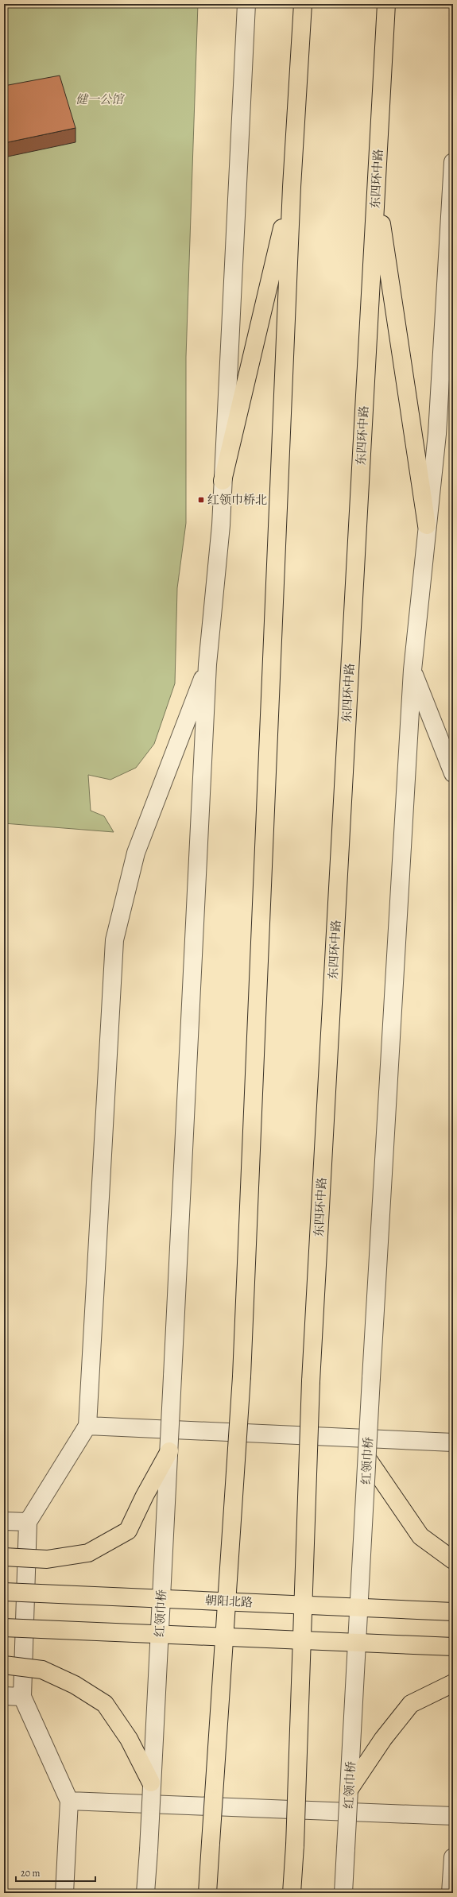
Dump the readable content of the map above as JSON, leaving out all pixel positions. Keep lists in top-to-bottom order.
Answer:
{
  "streets": {
    "main road": ["东四环中路", "朝阳北路"],
    "street": ["红领巾桥"]
  },
  "parks": ["健一公馆"],
  "places": {
    "transit": ["红领巾桥北"]
  },
  "scale_bar": "20 m"
}
